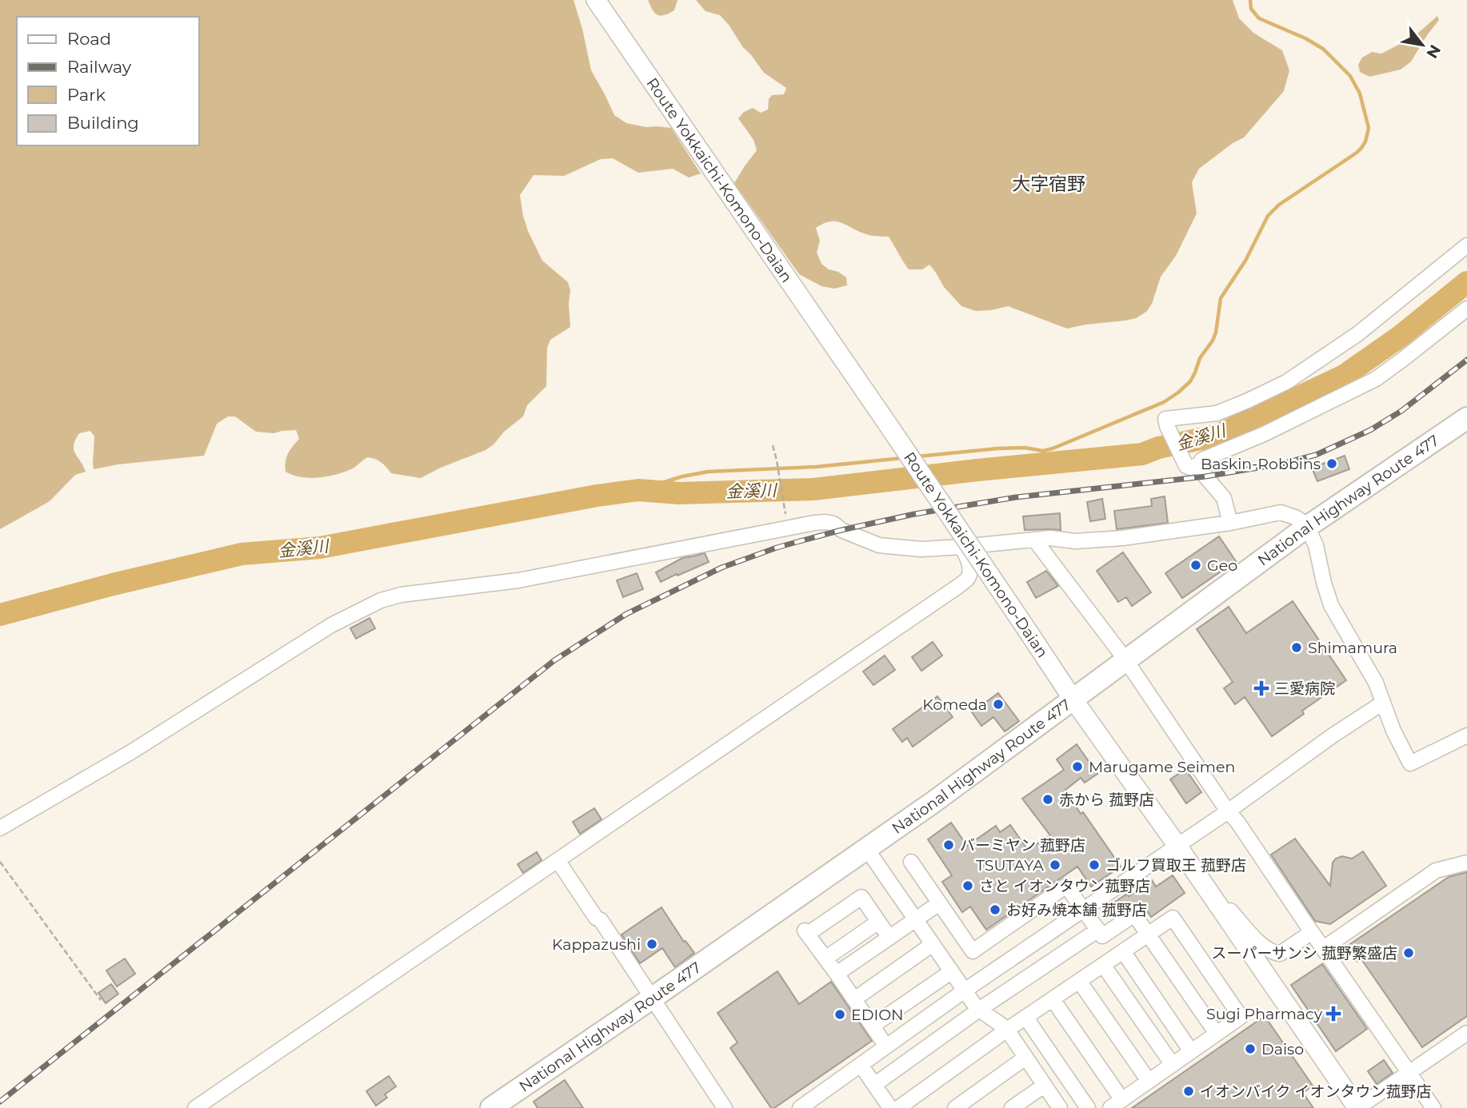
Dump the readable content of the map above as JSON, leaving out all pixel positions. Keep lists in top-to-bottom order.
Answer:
{
  "streets": {
    "highway": ["National Highway Route 477"],
    "main road": ["Route Yokkaichi-Komono-Daian"]
  },
  "crossings": [
    ["Route Yokkaichi-Komono-Daian", "National Highway Route 477"]
  ],
  "districts": ["大字宿野"],
  "water": ["金溪川"],
  "places": {
    "other": [
      "Baskin-Robbins",
      "Geo",
      "Shimamura",
      "Komeda",
      "Marugame Seimen",
      "赤から 菰野店",
      "バーミヤン 菰野店",
      "TSUTAYA",
      "ゴルフ買取王 菰野店",
      "さと イオンタウン菰野店",
      "お好み焼本舗 菰野店",
      "Kappazushi",
      "スーパーサンシ 菰野繁盛店",
      "EDION",
      "Daiso",
      "イオンバイク イオンタウン菰野店"
    ],
    "health": ["三愛病院", "Sugi Pharmacy"]
  },
  "legend": [
    "Road",
    "Railway",
    "Park",
    "Building"
  ],
  "north": "bottom right"
}
